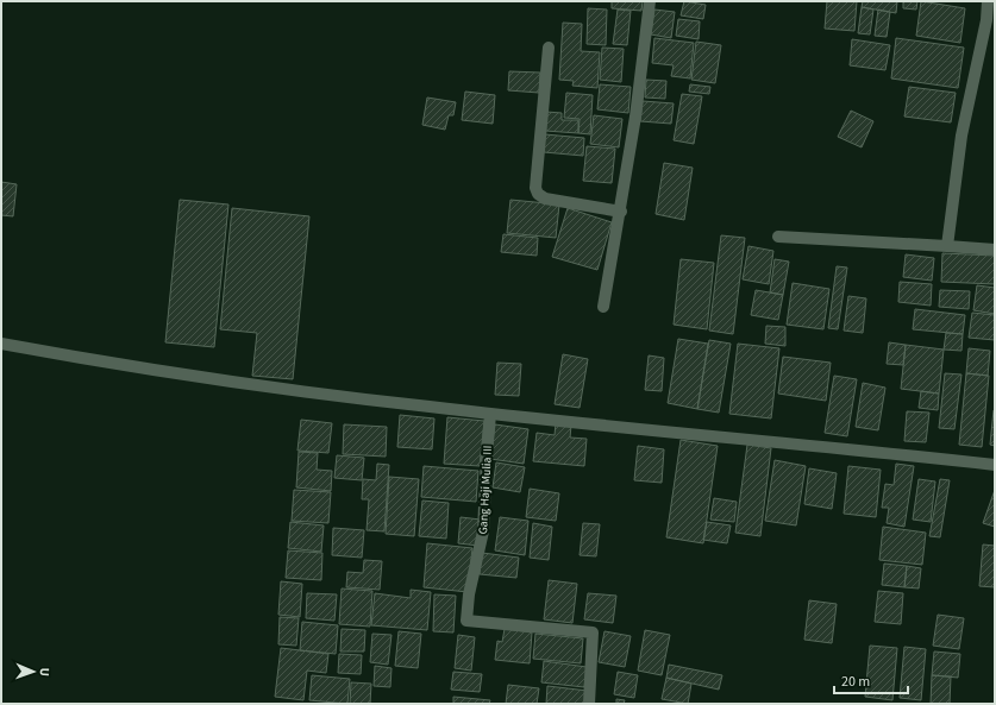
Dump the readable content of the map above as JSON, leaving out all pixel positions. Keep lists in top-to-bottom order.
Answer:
{
  "streets": {
    "street": ["Gang Haji Mulia III"]
  },
  "scale_bar": "20 m",
  "north": "right"
}
